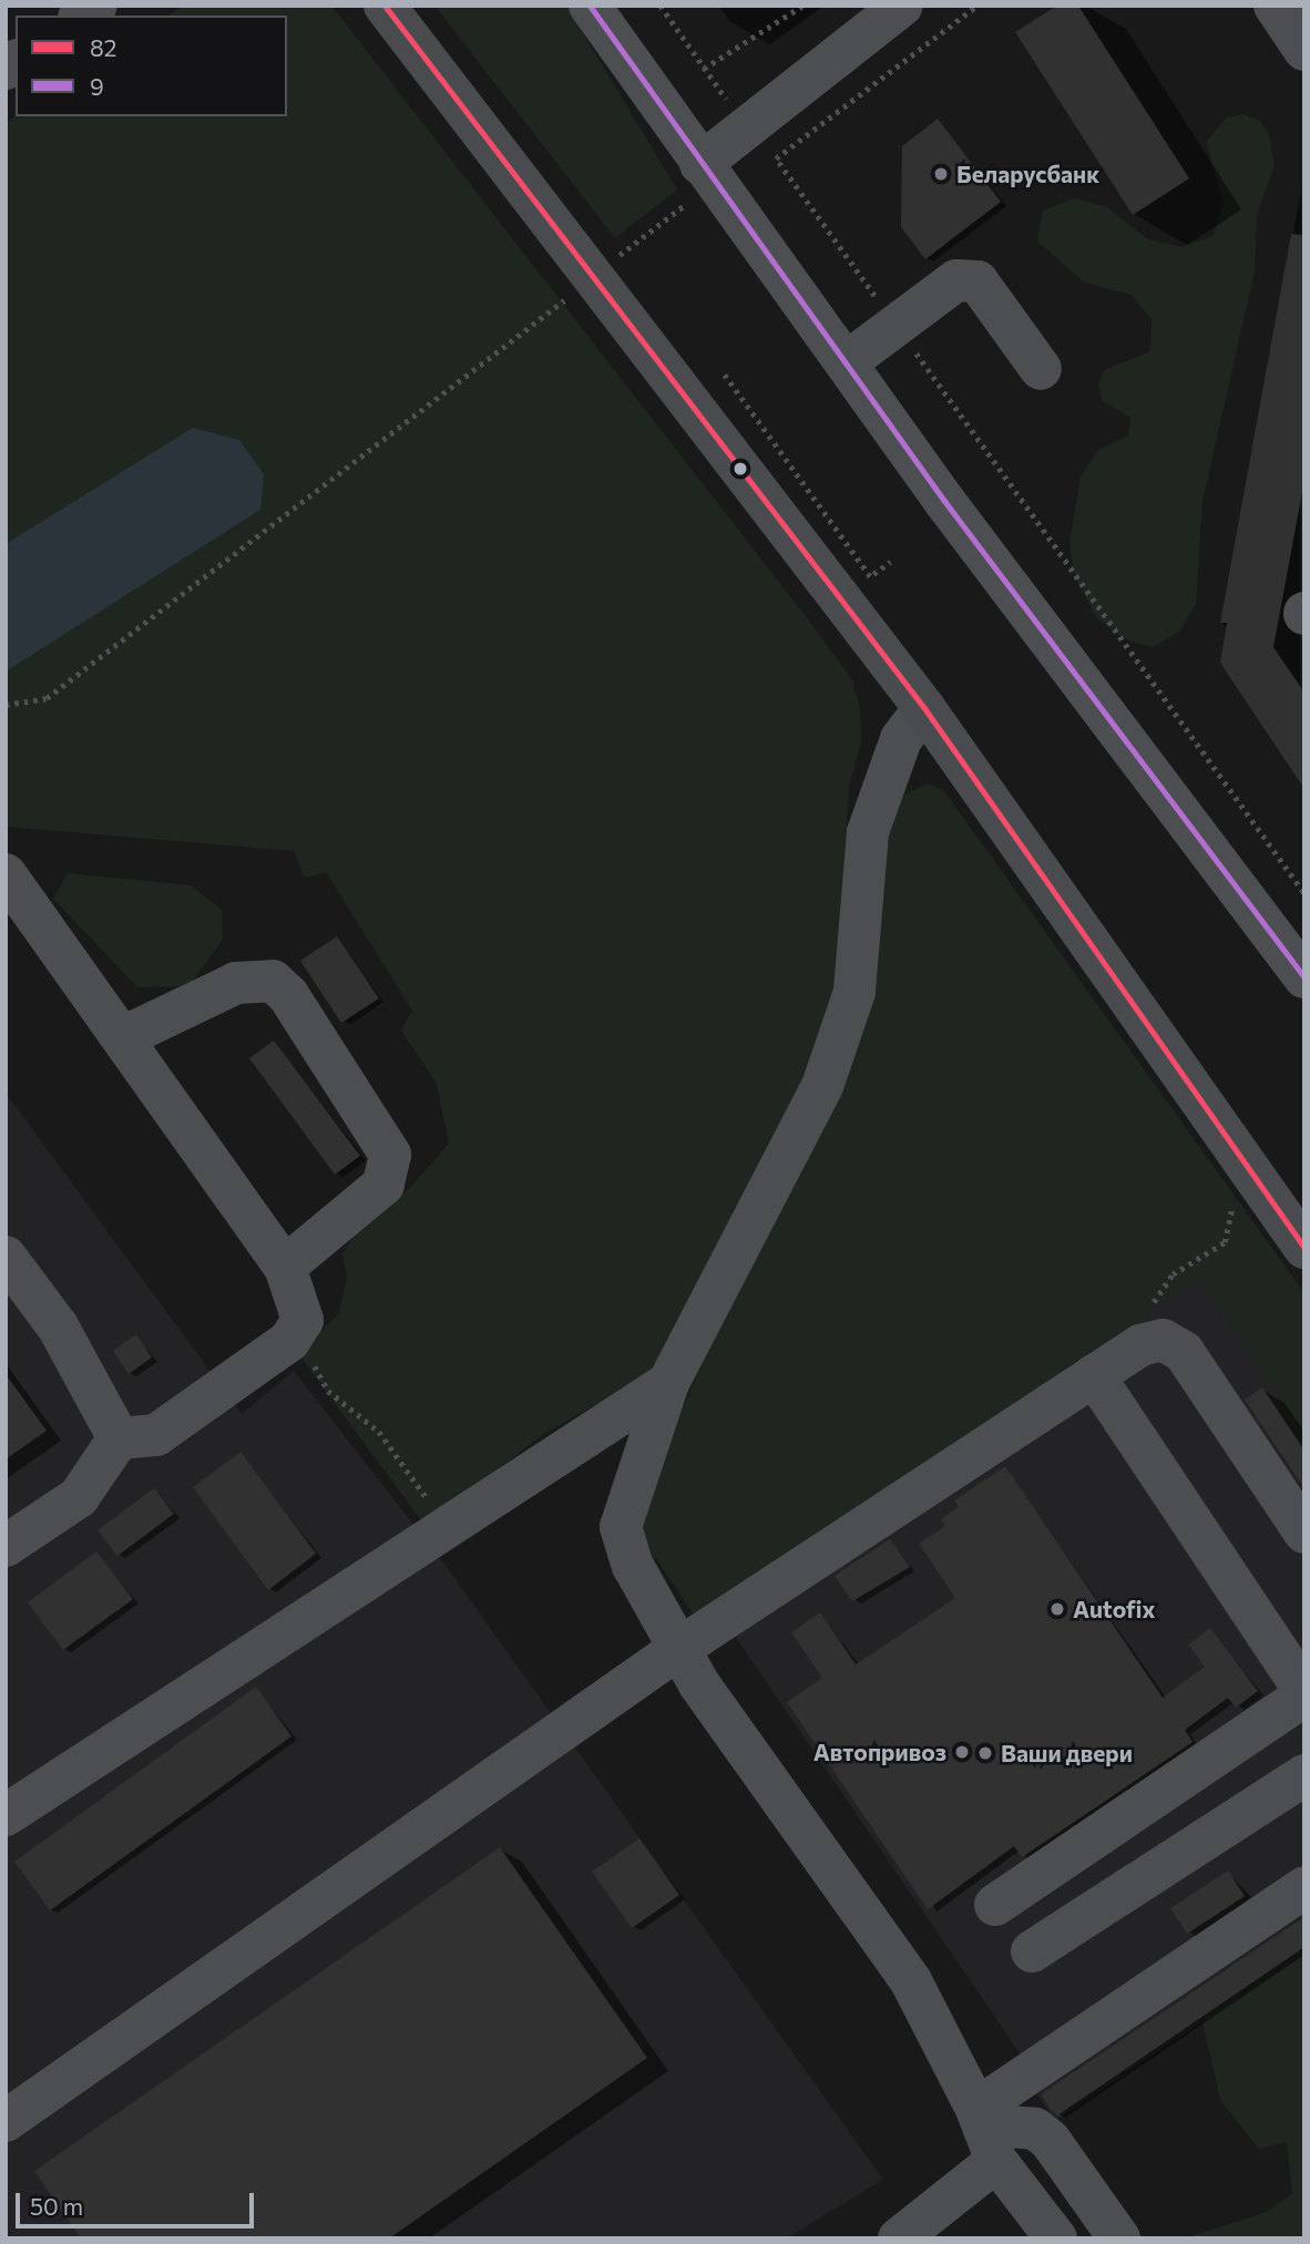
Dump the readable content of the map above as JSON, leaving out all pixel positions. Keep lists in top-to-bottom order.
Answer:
{
  "places": [
    "Беларусбанк",
    "Autofix",
    "Автопривоз",
    "Ваши двери"
  ],
  "lines": ["transit line 82", "transit line 9"],
  "legend": ["82", "9"],
  "scale_bar": "50 m"
}
